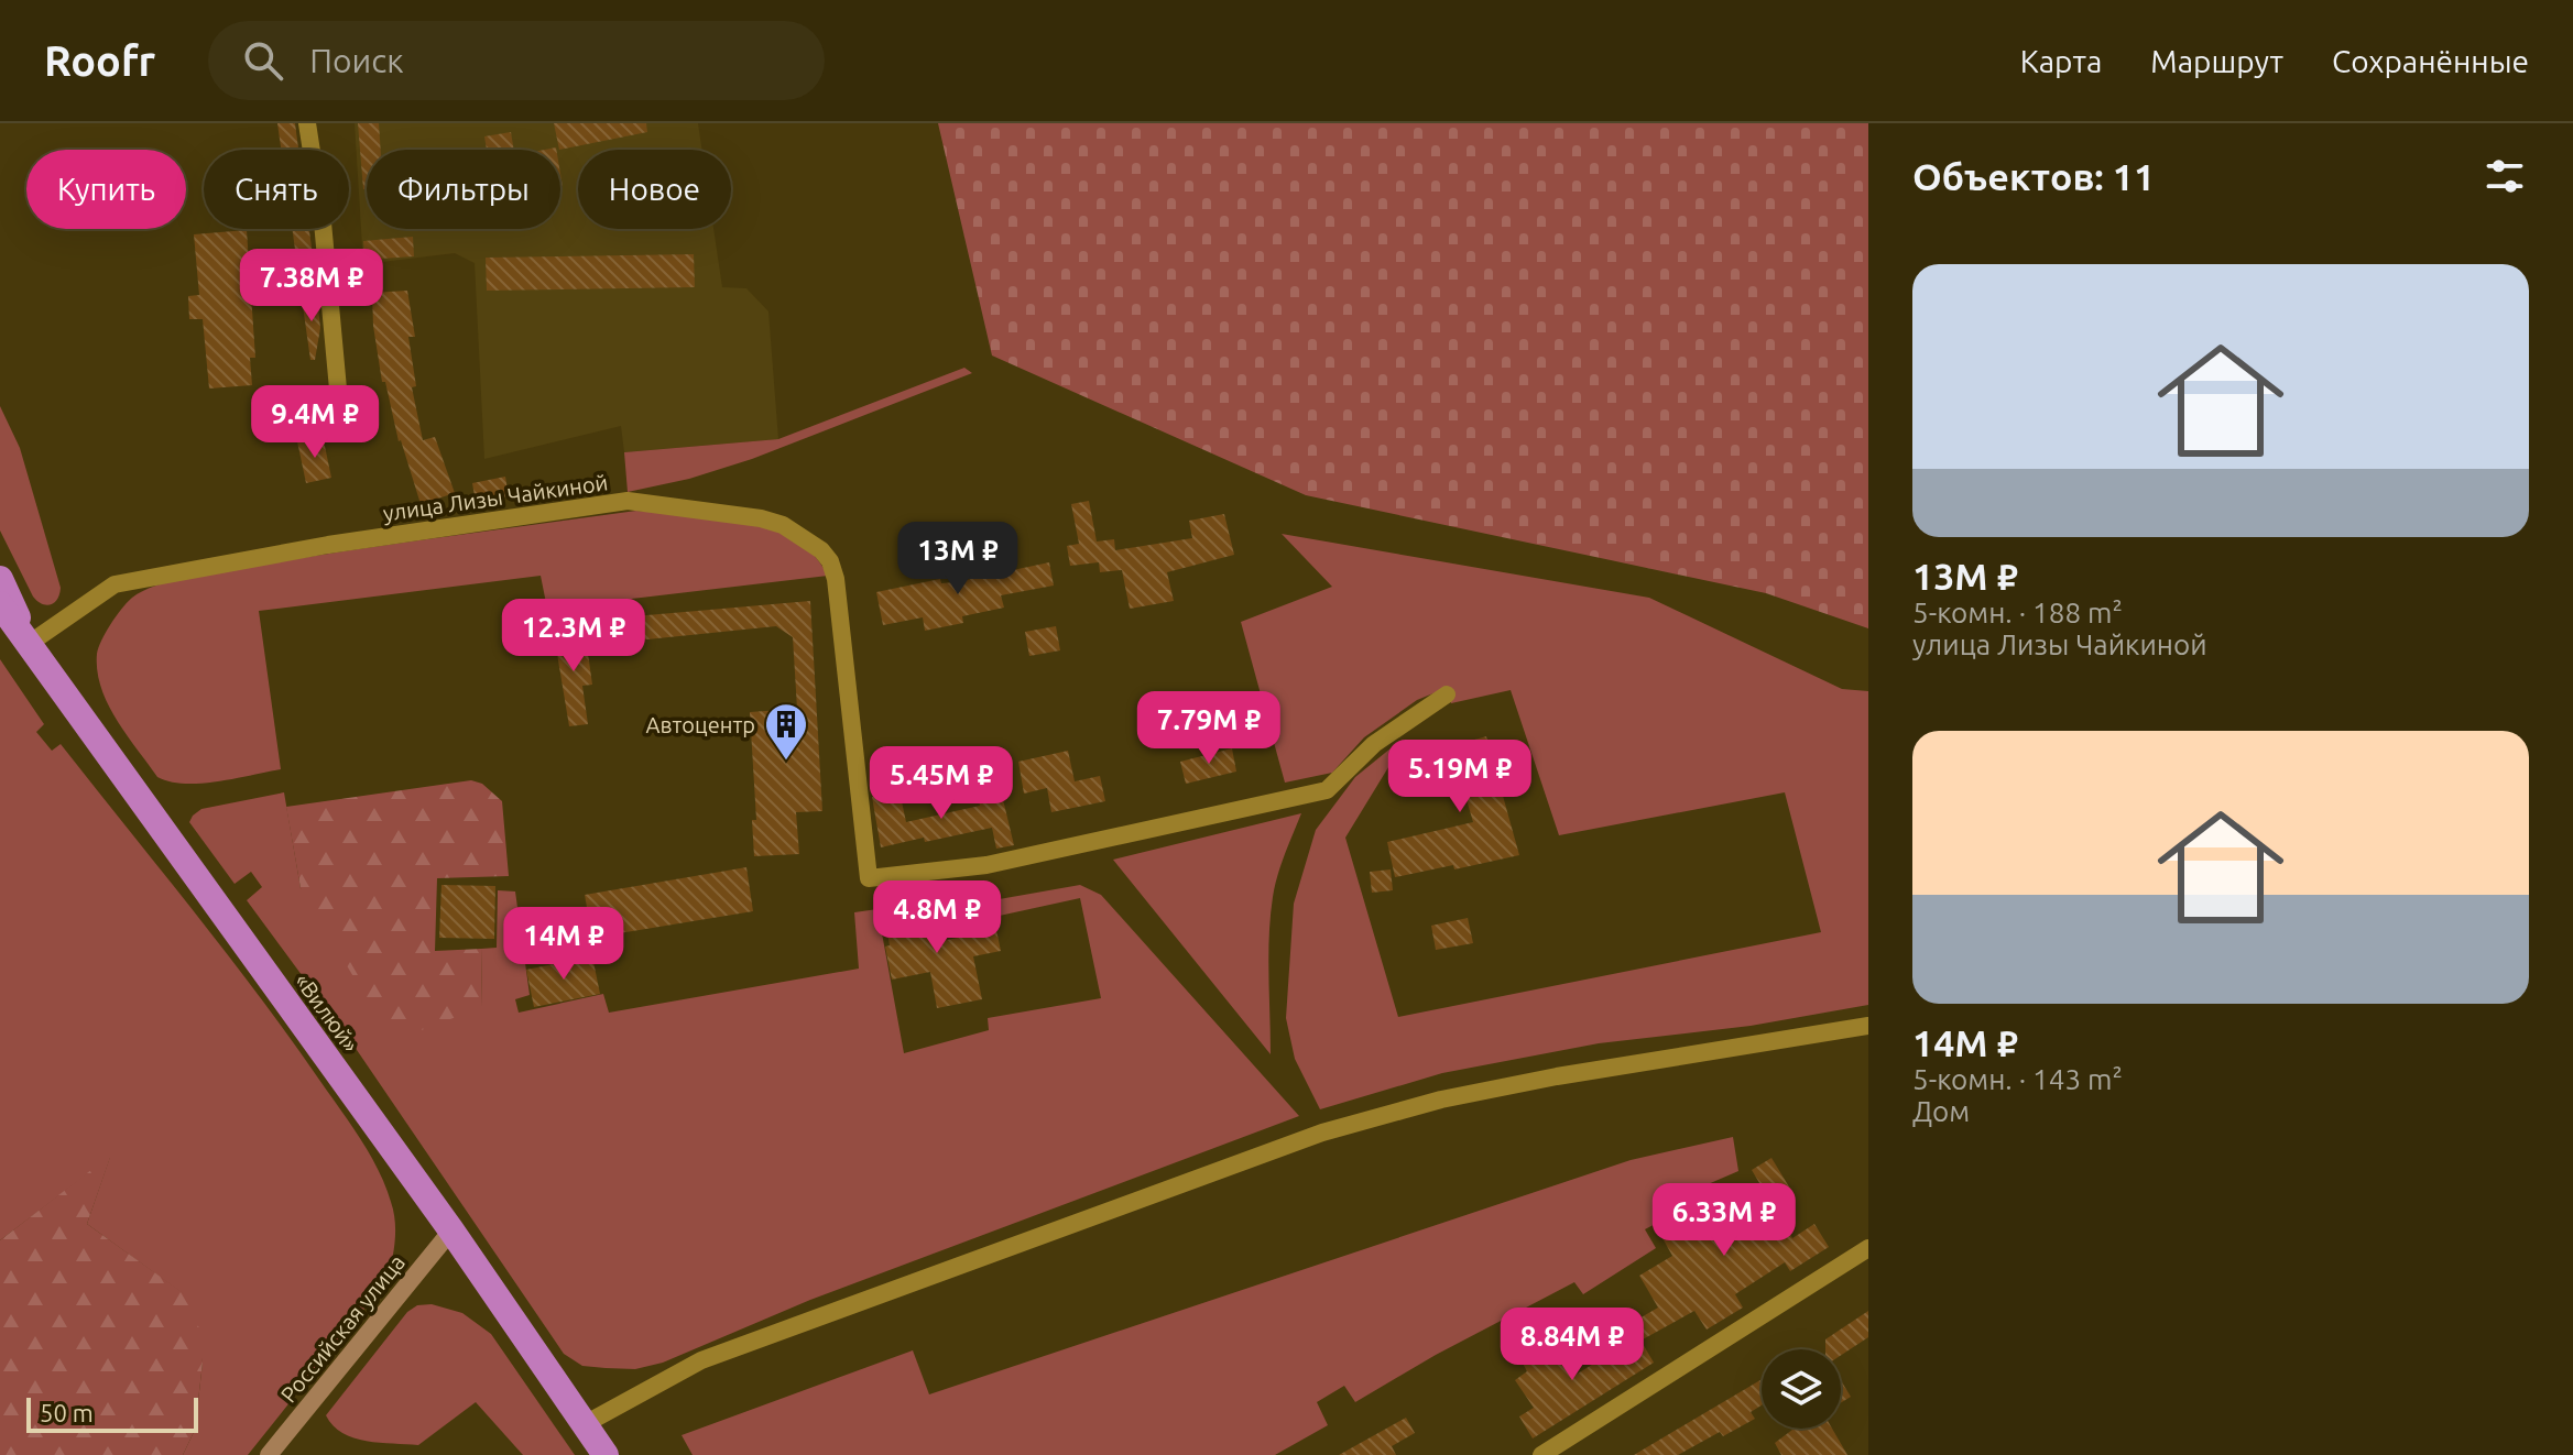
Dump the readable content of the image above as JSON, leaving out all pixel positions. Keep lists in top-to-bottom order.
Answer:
{
  "streets": {
    "highway": ["«Вилюй»"],
    "street": ["улица Лизы Чайкиной", "Российская улица"]
  },
  "crossings": [
    ["улица Лизы Чайкиной", "«Вилюй»"],
    ["«Вилюй»", "Российская улица"]
  ],
  "places": {
    "building": ["Автоцентр"]
  },
  "scale_bar": "50 m",
  "page": {
    "header": "Roofr",
    "search": "Поиск",
    "nav": ["Карта", "Маршрут", "Сохранённые"],
    "heading": "Объектов: 11",
    "chip": [
      "Купить",
      "Снять",
      "Фильтры",
      "Новое"
    ],
    "list": [
      {
        "name": "13M ₽",
        "note": "5-комн. · 188 m² · улица Лизы Чайкиной"
      },
      {
        "name": "14M ₽",
        "note": "5-комн. · 143 m² · Дом"
      }
    ],
    "price": [
      "7.38M ₽",
      "9.4M ₽",
      "13M ₽",
      "12.3M ₽",
      "7.79M ₽",
      "5.19M ₽",
      "5.45M ₽",
      "4.8M ₽",
      "14M ₽",
      "6.33M ₽",
      "8.84M ₽"
    ],
    "scale": "50 m"
  }
}
